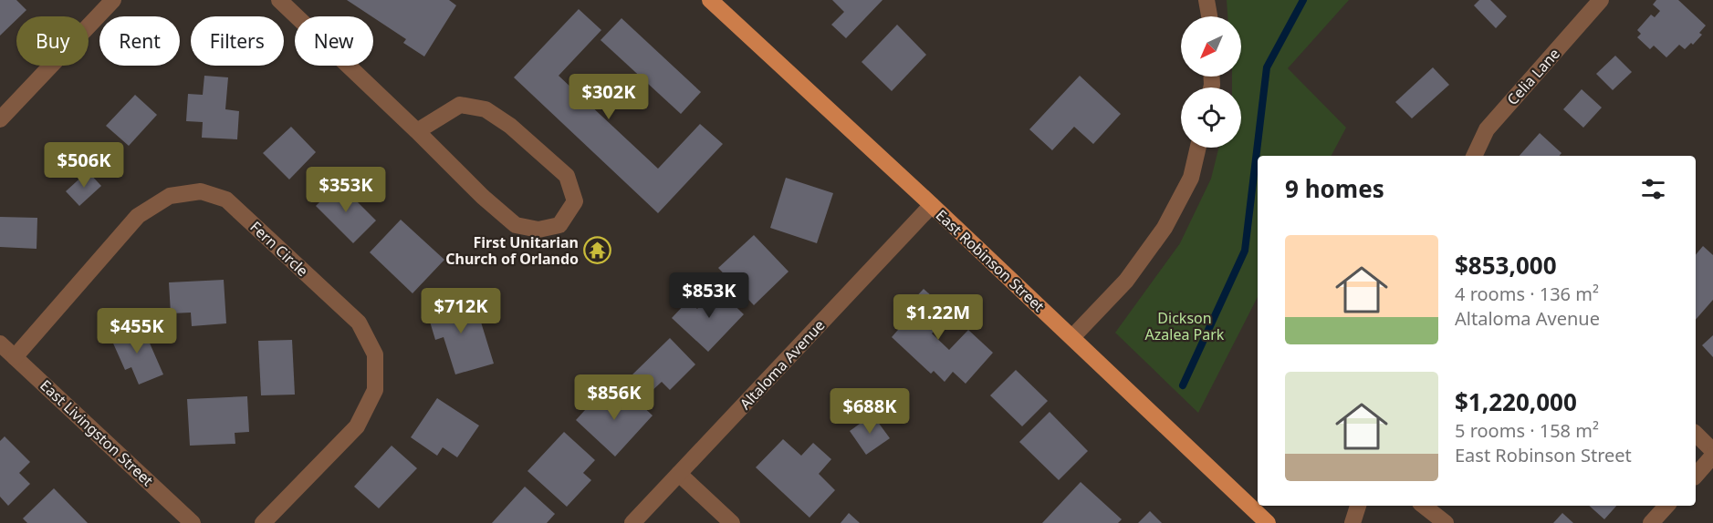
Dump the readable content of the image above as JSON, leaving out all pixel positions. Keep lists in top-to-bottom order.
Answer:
{
  "streets": {
    "main road": ["East Robinson Street"],
    "street": [
      "Celia Lane",
      "Fern Circle",
      "Altaloma Avenue",
      "East Livingston Street"
    ]
  },
  "crossings": [
    ["Fern Circle", "East Livingston Street"],
    ["East Robinson Street", "Altaloma Avenue"]
  ],
  "parks": ["Dickson Azalea Park"],
  "places": {
    "temple": ["First Unitarian Church of Orlando"]
  },
  "north": "bottom left",
  "page": {
    "chip": [
      "Buy",
      "Rent",
      "Filters",
      "New"
    ],
    "price": [
      "$302K",
      "$506K",
      "$353K",
      "$853K",
      "$712K",
      "$1.22M",
      "$455K",
      "$856K",
      "$688K"
    ],
    "heading": "9 homes",
    "list": [
      {
        "name": "$853,000",
        "note": "4 rooms · 136 m² · Altaloma Avenue"
      },
      {
        "name": "$1,220,000",
        "note": "5 rooms · 158 m² · East Robinson Street"
      }
    ]
  }
}
